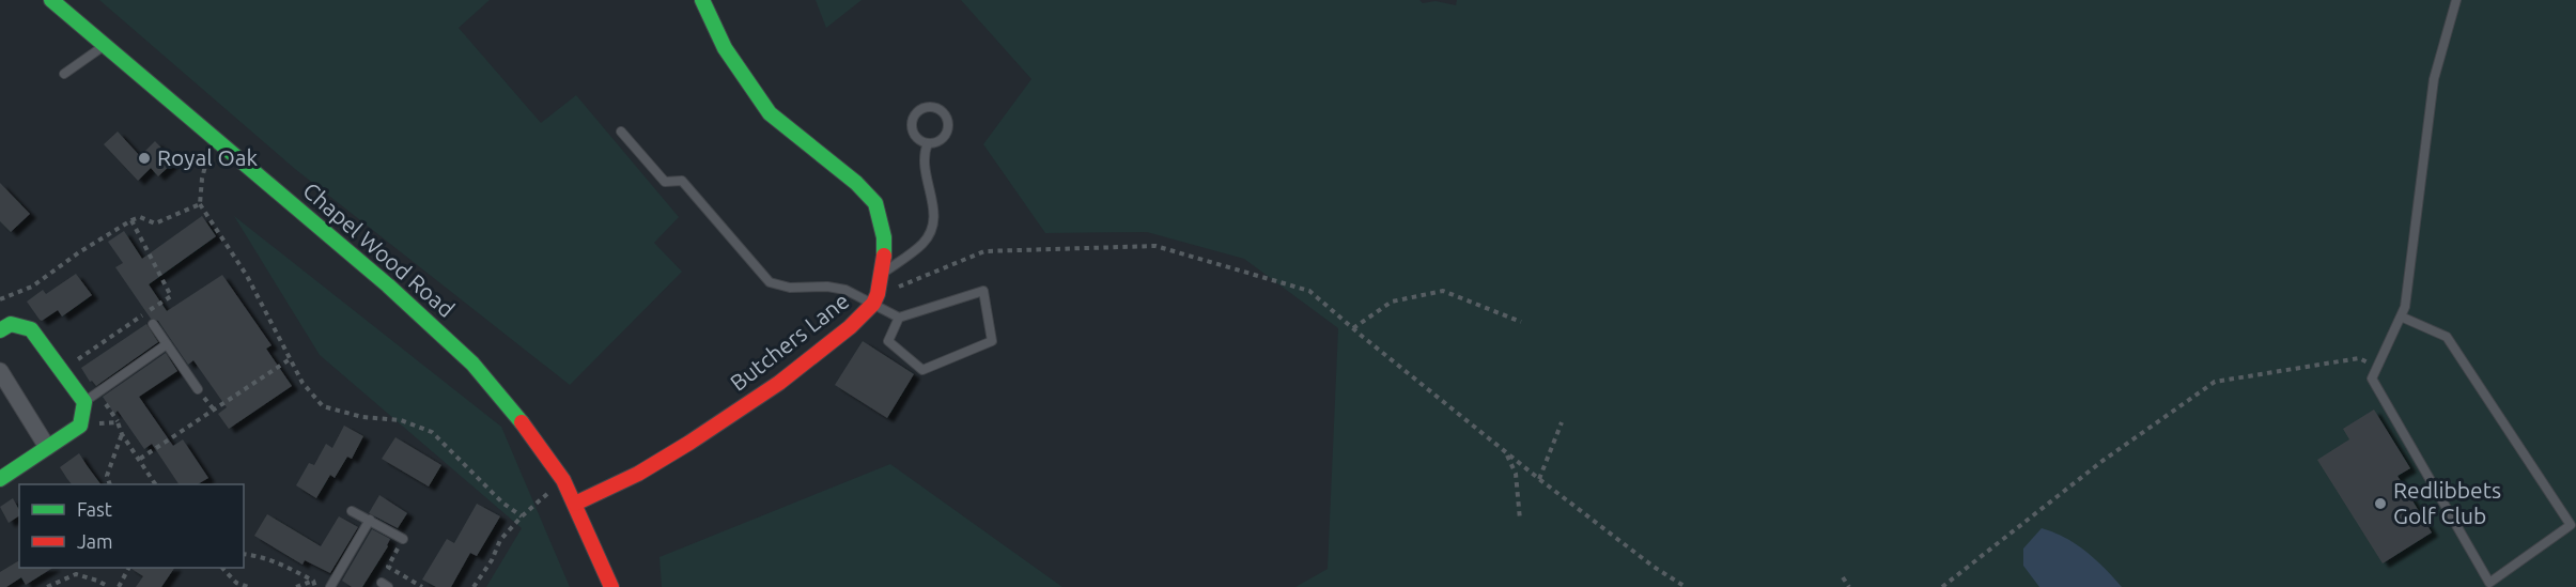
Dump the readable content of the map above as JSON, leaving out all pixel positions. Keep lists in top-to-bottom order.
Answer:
{
  "streets": {
    "street": ["Chapel Wood Road", "Butchers Lane"]
  },
  "crossings": [
    ["Chapel Wood Road", "Butchers Lane"]
  ],
  "places": ["Royal Oak", "Redlibbets Golf Club"],
  "legend": ["Fast", "Jam"]
}
